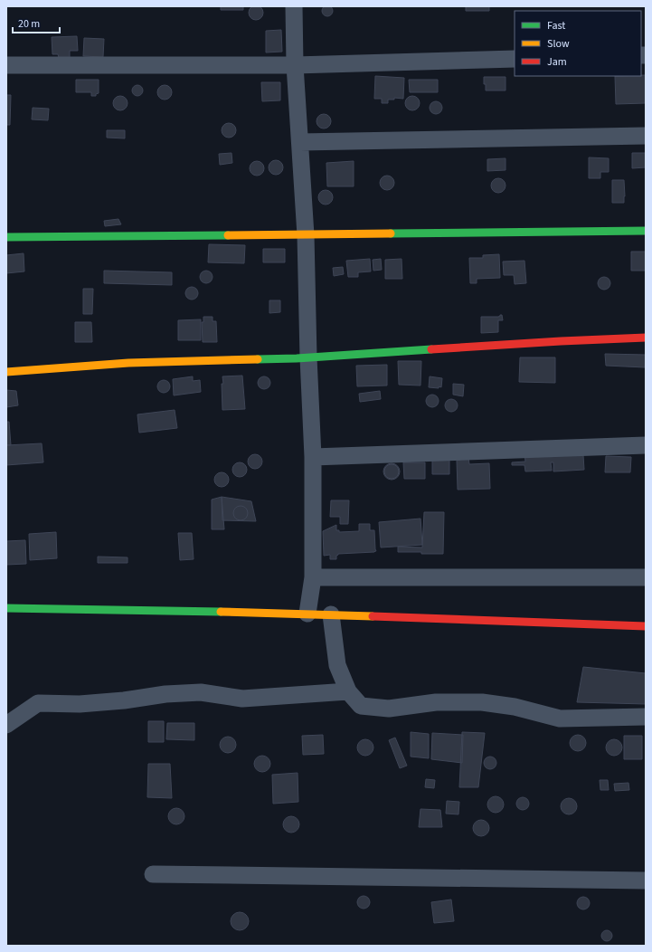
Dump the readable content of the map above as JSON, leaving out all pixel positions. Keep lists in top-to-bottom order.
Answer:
{
  "legend": ["Fast", "Slow", "Jam"],
  "scale_bar": "20 m"
}
